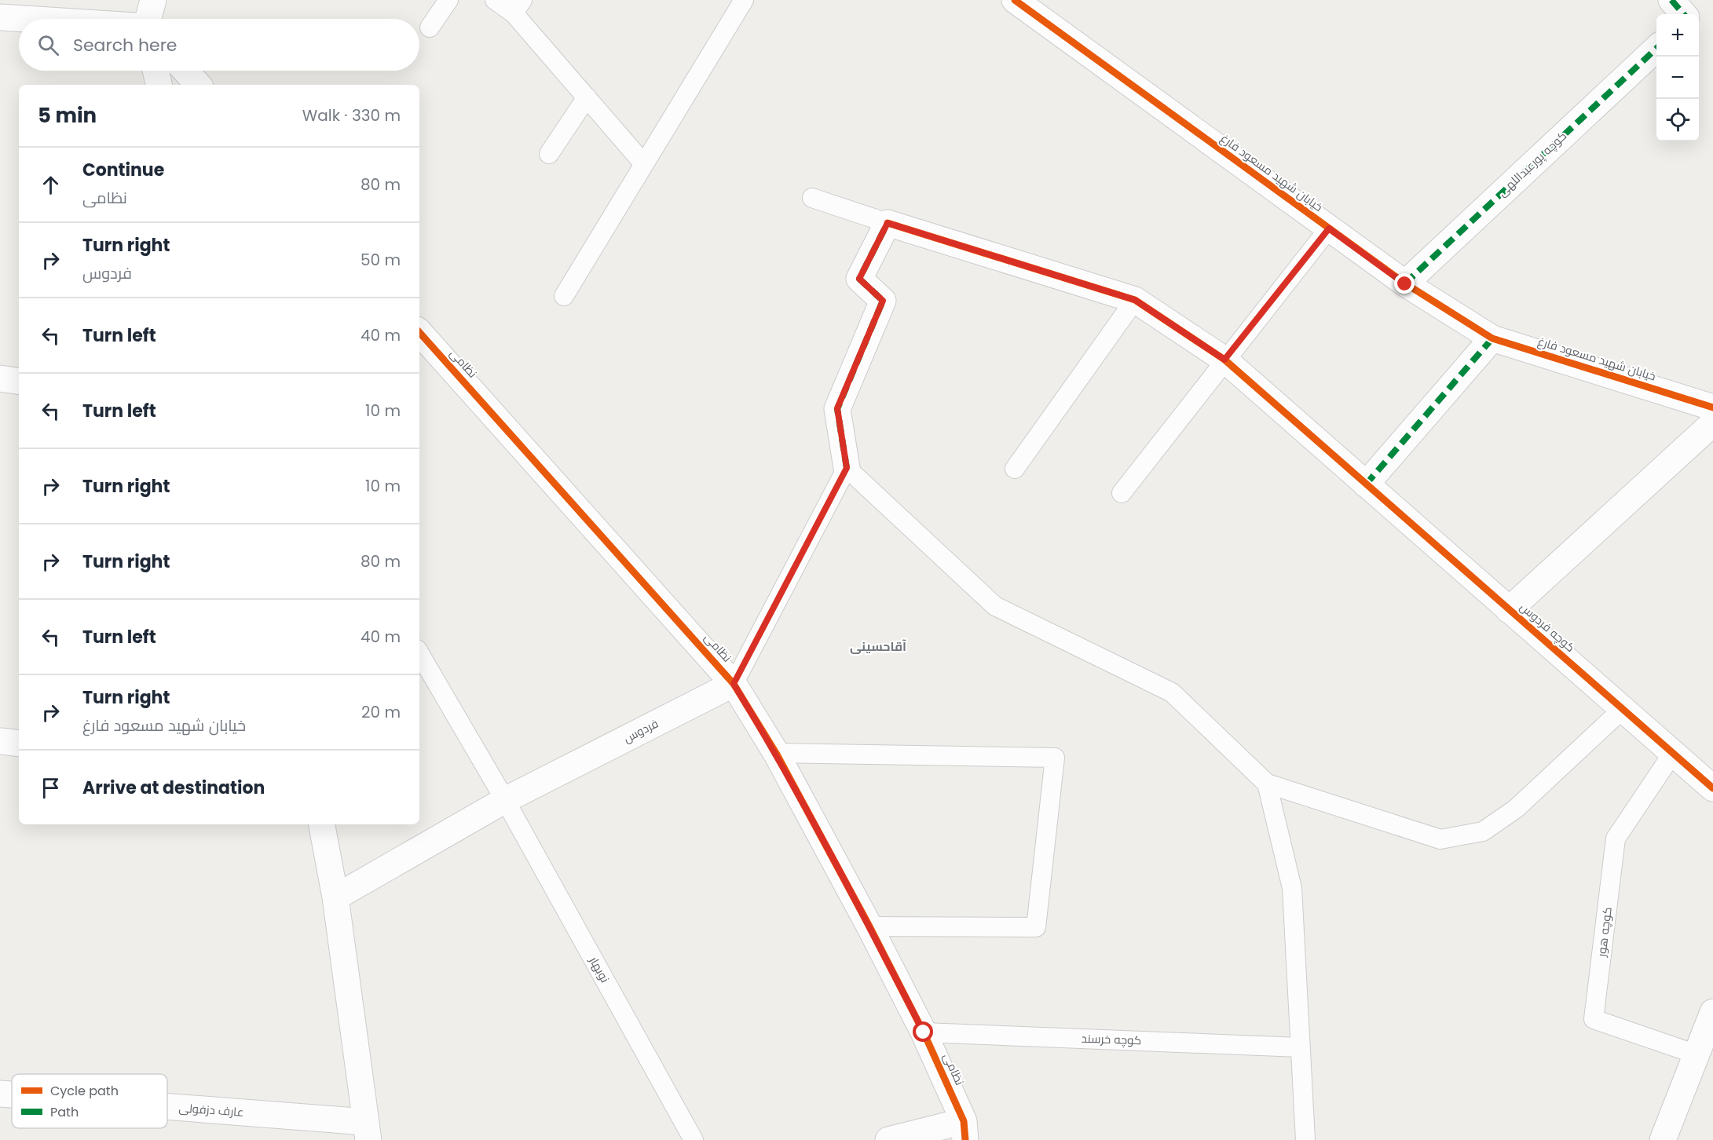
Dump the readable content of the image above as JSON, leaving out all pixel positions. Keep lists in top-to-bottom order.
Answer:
{
  "streets": {
    "street": [
      "کوچه پورعبداللهی",
      "خیابان شهید مسعود فارغ",
      "نظامی",
      "کوچه فردوس",
      "فردوس",
      "عارف دزفولی"
    ],
    "lane": ["کوچه هور", "نوبهار", "کوچه خرسند"]
  },
  "crossings": [
    ["کوچه پورعبداللهی", "خیابان شهید مسعود فارغ"],
    ["نظامی", "فردوس"],
    ["نظامی", "کوچه خرسند"],
    ["کوچه فردوس", "کوچه هور"],
    ["فردوس", "نوبهار"]
  ],
  "districts": ["آقاحسینی"],
  "legend": ["Cycle path", "Path"],
  "page": {
    "map_buttons": ["+", "−"],
    "search": "Search here",
    "heading": ["5 min", "Walk · 330 m"],
    "list": [
      ["Continue", "نظامی", "80 m"],
      ["Turn right", "فردوس", "50 m"],
      ["Turn left", "40 m"],
      ["Turn left", "10 m"],
      ["Turn right", "10 m"],
      ["Turn right", "80 m"],
      ["Turn left", "40 m"],
      ["Turn right", "خیابان شهید مسعود فارغ", "20 m"],
      "Arrive at destination"
    ]
  }
}
